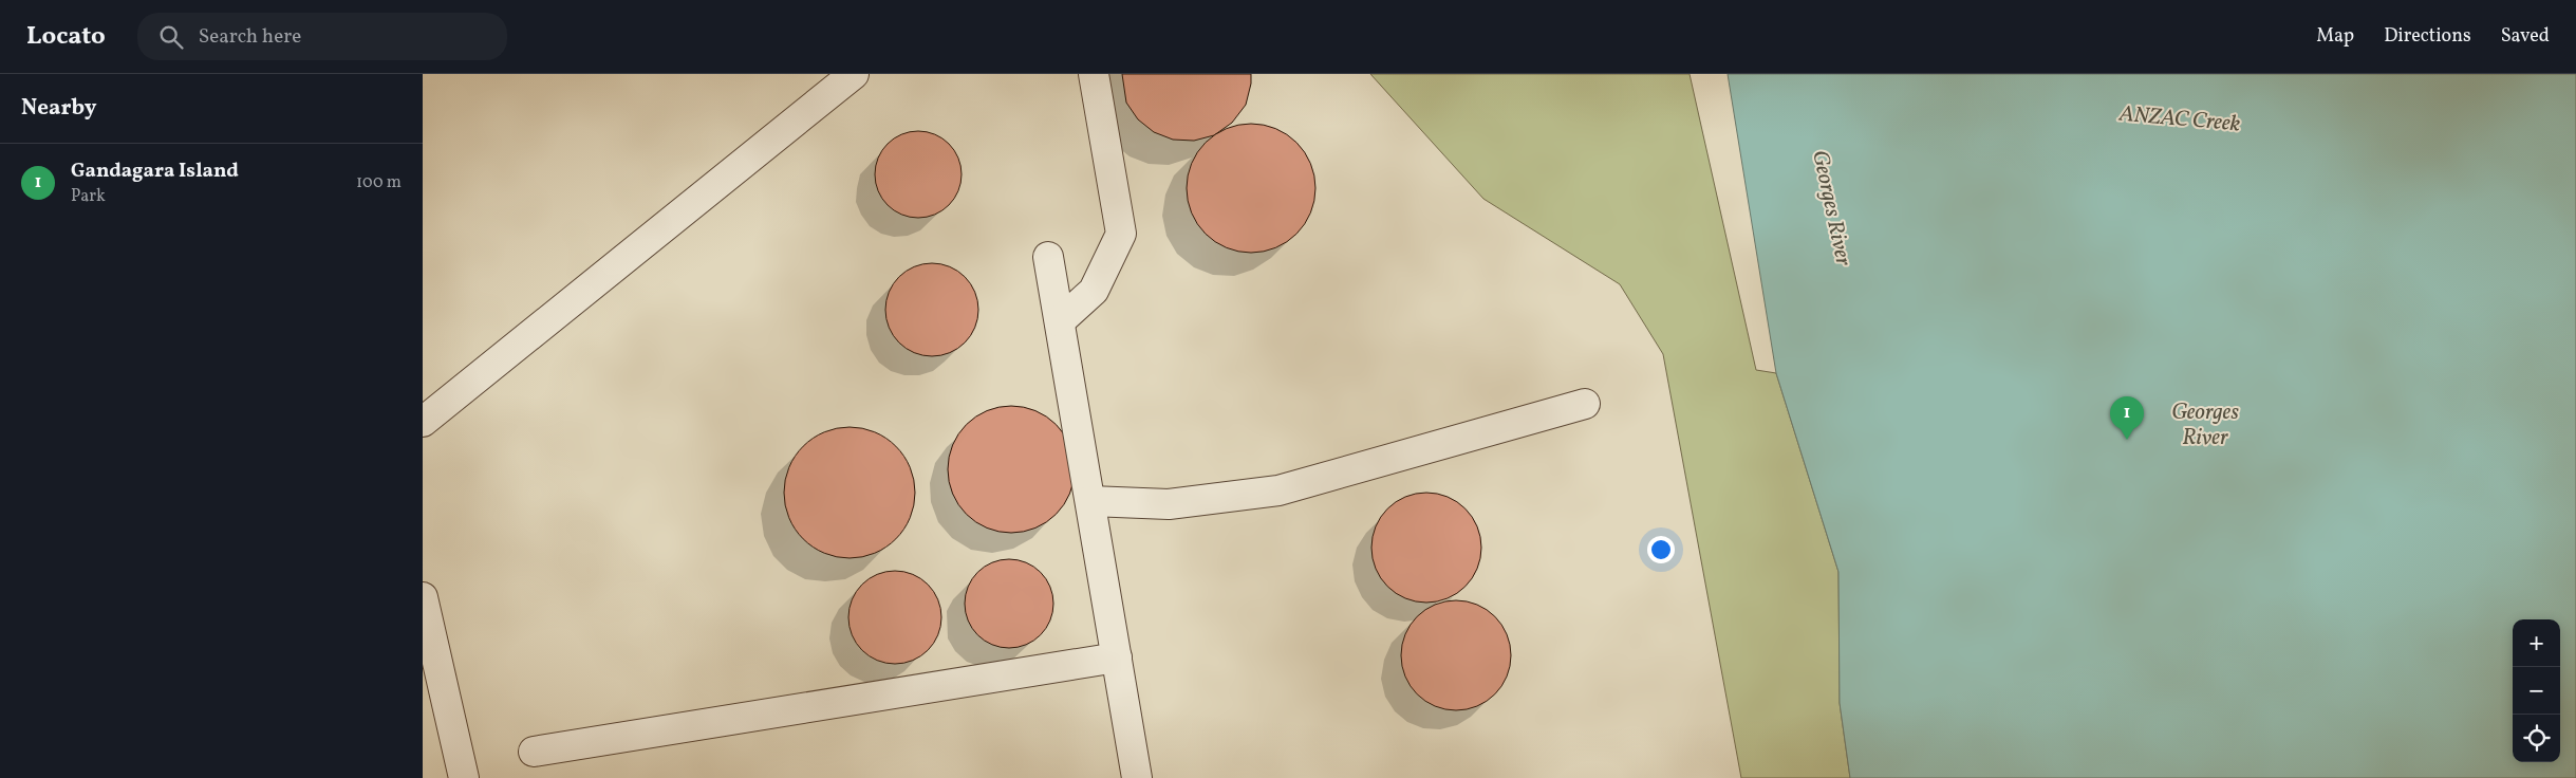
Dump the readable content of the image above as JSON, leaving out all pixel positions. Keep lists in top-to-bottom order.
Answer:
{
  "water": ["ANZAC Creek", "Georges River"],
  "page": {
    "header": "Locato",
    "search": "Search here",
    "nav": ["Map", "Directions", "Saved"],
    "heading": "Nearby",
    "list": [
      {
        "mark": "1",
        "name": "Gandagara Island",
        "note": "Park",
        "value": "100 m"
      }
    ],
    "pins": "1",
    "map_buttons": ["+", "−"]
  }
}
